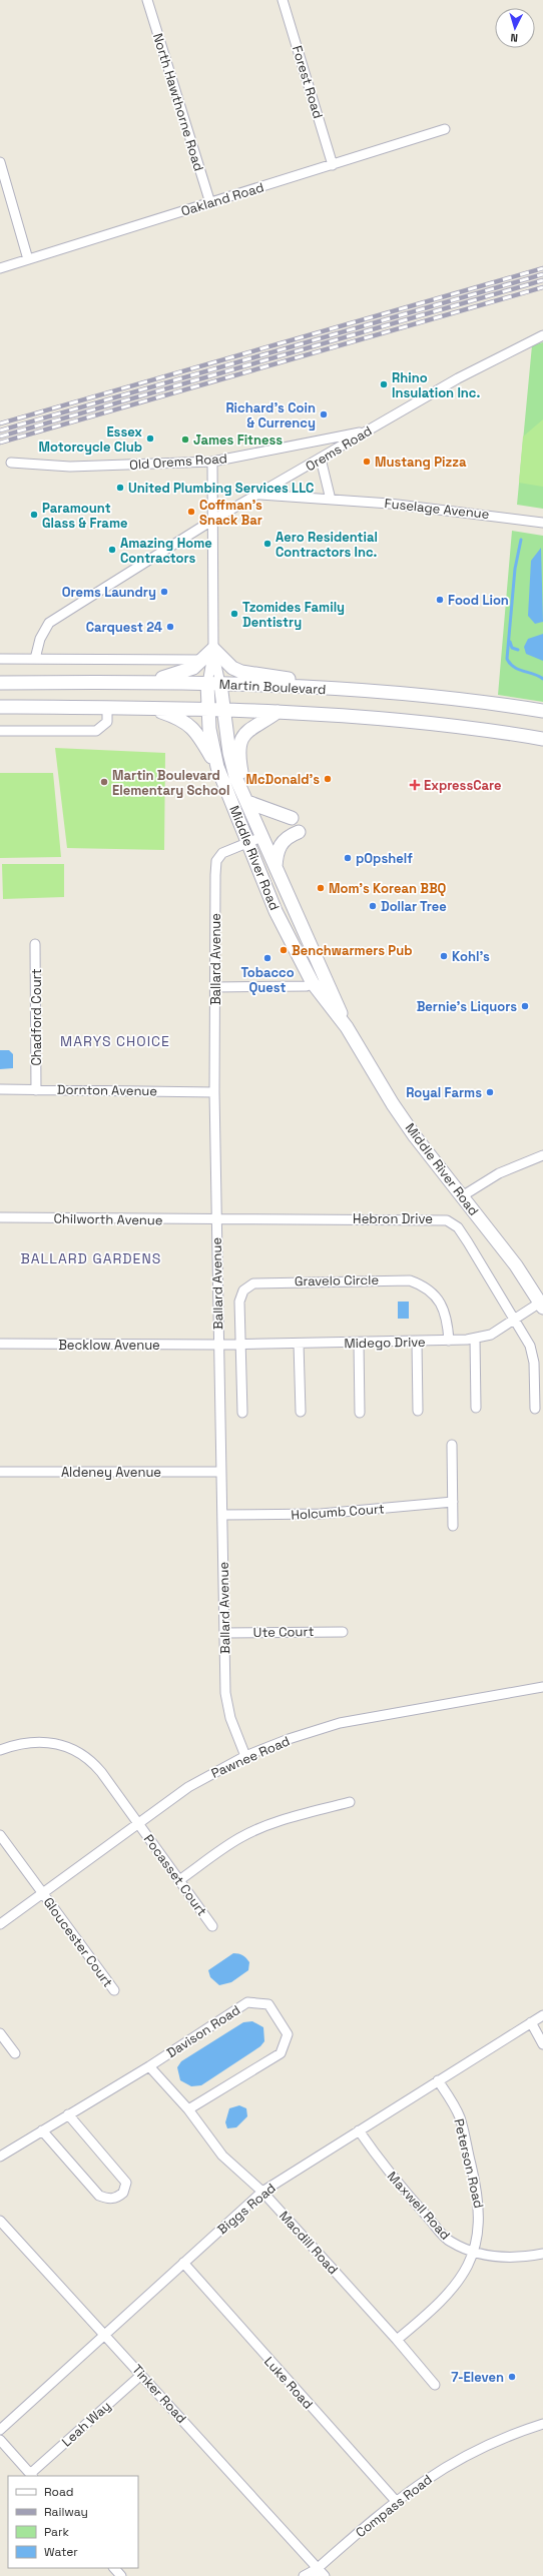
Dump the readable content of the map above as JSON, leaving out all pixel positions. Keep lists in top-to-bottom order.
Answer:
{
  "streets": {
    "main road": ["Martin Boulevard", "Middle River Road"],
    "street": [
      "Forest Road",
      "North Hawthorne Road",
      "Oakland Road",
      "Orems Road",
      "Old Orems Road",
      "Fuselage Avenue",
      "Ballard Avenue",
      "Chadford Court",
      "Dornton Avenue",
      "Hebron Drive",
      "Chilworth Avenue",
      "Gravelo Circle",
      "Midego Drive",
      "Becklow Avenue",
      "Aldeney Avenue",
      "Holcumb Court",
      "Ute Court",
      "Pawnee Road",
      "Pocasset Court",
      "Gloucester Court",
      "Davison Road",
      "Peterson Road",
      "Maxwell Road",
      "Biggs Road",
      "Macdill Road",
      "Luke Road",
      "Tinker Road",
      "Leah Way",
      "Compass Road"
    ]
  },
  "crossings": [
    ["Forest Road", "Oakland Road"],
    ["North Hawthorne Road", "Oakland Road"],
    ["Orems Road", "Old Orems Road"],
    ["Orems Road", "Fuselage Avenue"],
    ["Orems Road", "Middle River Road"],
    ["Old Orems Road", "Middle River Road"],
    ["Martin Boulevard", "Middle River Road"],
    ["Middle River Road", "Ballard Avenue"],
    ["Middle River Road", "Midego Drive"],
    ["Ballard Avenue", "Dornton Avenue"],
    ["Ballard Avenue", "Hebron Drive"],
    ["Ballard Avenue", "Chilworth Avenue"],
    ["Ballard Avenue", "Midego Drive"],
    ["Ballard Avenue", "Becklow Avenue"],
    ["Ballard Avenue", "Aldeney Avenue"],
    ["Ballard Avenue", "Holcumb Court"],
    ["Ballard Avenue", "Ute Court"],
    ["Ballard Avenue", "Pawnee Road"],
    ["Chadford Court", "Dornton Avenue"],
    ["Hebron Drive", "Chilworth Avenue"],
    ["Hebron Drive", "Midego Drive"],
    ["Gravelo Circle", "Midego Drive"],
    ["Midego Drive", "Becklow Avenue"],
    ["Pawnee Road", "Pocasset Court"],
    ["Pawnee Road", "Gloucester Court"],
    ["Davison Road", "Macdill Road"],
    ["Peterson Road", "Maxwell Road"],
    ["Peterson Road", "Biggs Road"],
    ["Peterson Road", "Macdill Road"],
    ["Maxwell Road", "Biggs Road"],
    ["Biggs Road", "Macdill Road"],
    ["Biggs Road", "Luke Road"],
    ["Biggs Road", "Tinker Road"],
    ["Luke Road", "Compass Road"],
    ["Tinker Road", "Leah Way"],
    ["Tinker Road", "Compass Road"]
  ],
  "districts": ["MARYS CHOICE", "BALLARD GARDENS"],
  "places": {
    "other": [
      "Rhino Insulation Inc.",
      "Richard’s Coin & Currency",
      "Essex Motorcycle Club",
      "James Fitness",
      "Mustang Pizza",
      "United Plumbing Services LLC",
      "Coffman's Snack Bar",
      "Paramount Glass & Frame",
      "Aero Residential Contractors Inc.",
      "Amazing Home Contractors",
      "Orems Laundry",
      "Food Lion",
      "Tzomides Family Dentistry",
      "Carquest 24",
      "McDonald's",
      "Martin Boulevard Elementary School",
      "pOpshelf",
      "Mom's Korean BBQ",
      "Dollar Tree",
      "Benchwarmers Pub",
      "Kohl's",
      "Tobacco Quest",
      "Bernie's Liquors",
      "Royal Farms",
      "7-Eleven"
    ],
    "health": ["ExpressCare"]
  },
  "legend": [
    "Road",
    "Railway",
    "Park",
    "Water"
  ],
  "north": "bottom"
}
